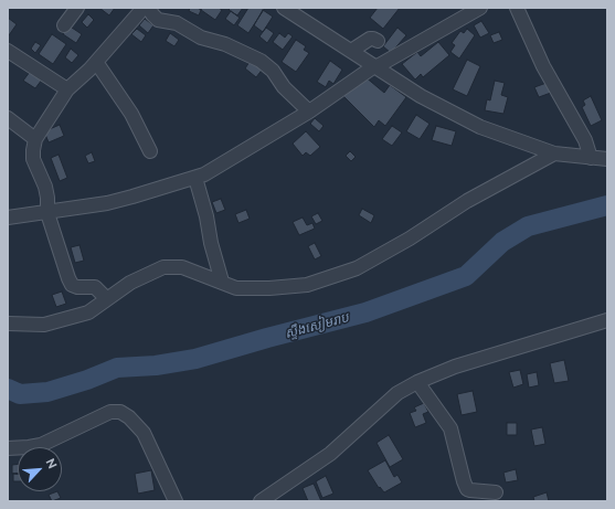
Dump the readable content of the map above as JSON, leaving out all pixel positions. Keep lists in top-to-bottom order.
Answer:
{
  "water": ["ស្ទឹងសៀមរាប"],
  "north": "top right"
}
